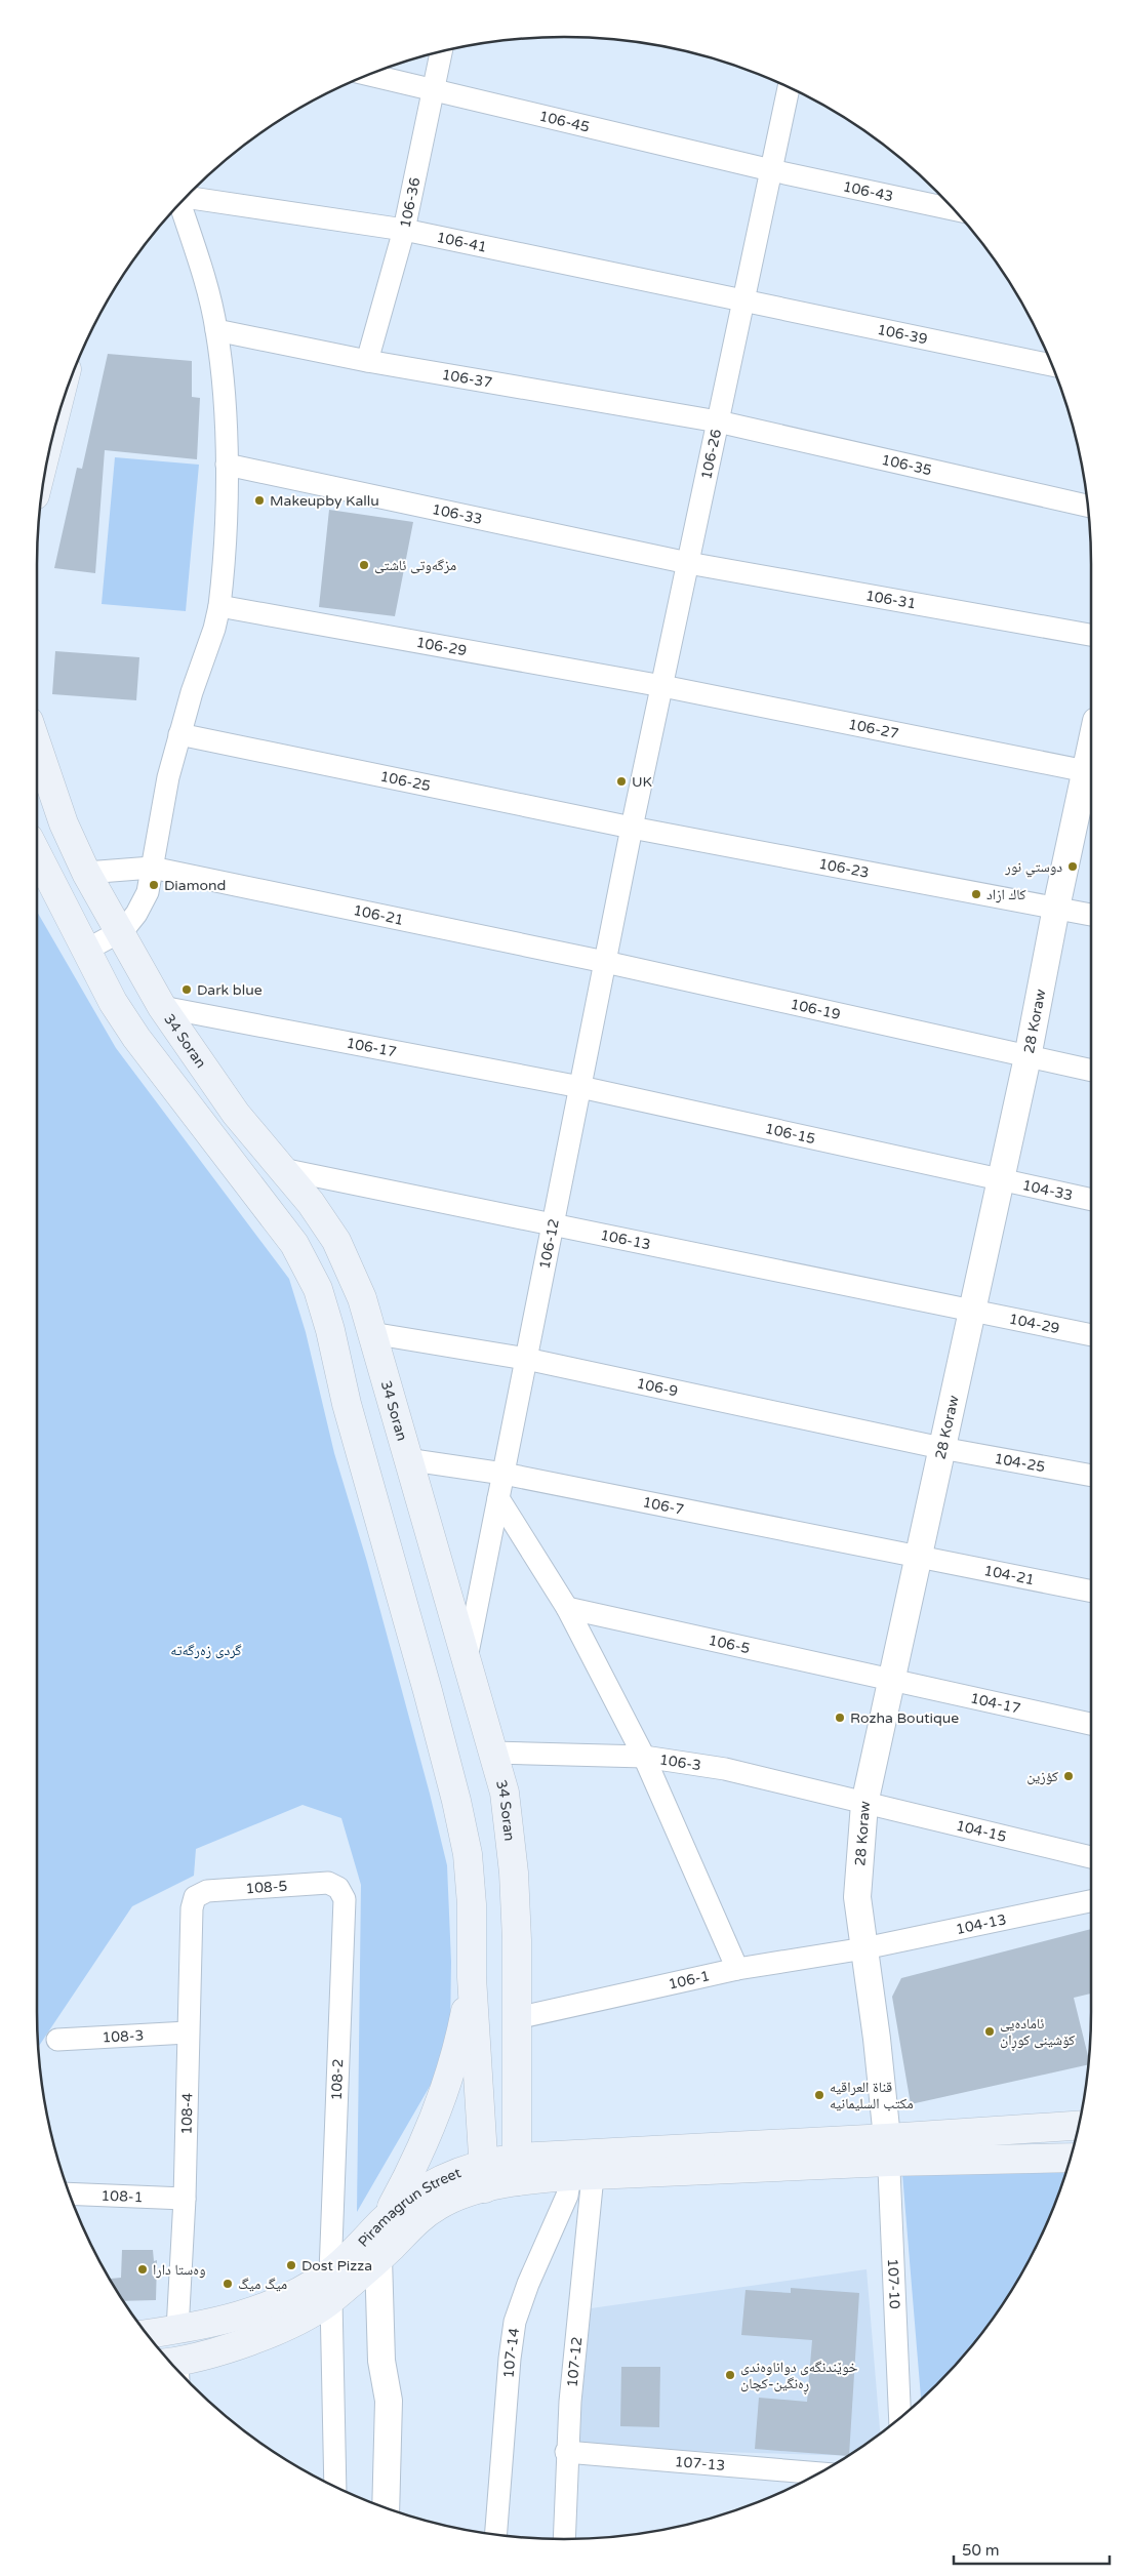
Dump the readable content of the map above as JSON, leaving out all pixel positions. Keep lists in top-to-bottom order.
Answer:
{
  "streets": {
    "main road": ["34 Soran", "Piramagrun Street"],
    "street": [
      "106-45",
      "106-43",
      "106-36",
      "106-41",
      "106-39",
      "106-37",
      "106-26",
      "106-35",
      "106-33",
      "106-31",
      "106-29",
      "106-27",
      "106-25",
      "106-23",
      "106-21",
      "106-19",
      "28 Koraw",
      "106-17",
      "106-15",
      "104-33",
      "106-13",
      "106-12",
      "104-29",
      "106-9",
      "104-25",
      "106-7",
      "104-21",
      "106-5",
      "104-17",
      "106-3",
      "104-15",
      "108-5",
      "104-13",
      "106-1",
      "108-3",
      "108-2",
      "108-4",
      "108-1",
      "107-10",
      "107-14",
      "107-12",
      "107-13"
    ]
  },
  "crossings": [
    ["106-45", "106-43"],
    ["106-45", "106-36"],
    ["106-45", "106-26"],
    ["106-43", "106-26"],
    ["106-36", "106-41"],
    ["106-36", "106-37"],
    ["106-41", "106-39"],
    ["106-41", "106-26"],
    ["106-39", "106-26"],
    ["106-37", "106-26"],
    ["106-37", "106-35"],
    ["106-26", "106-35"],
    ["106-26", "106-33"],
    ["106-26", "106-31"],
    ["106-26", "106-29"],
    ["106-26", "106-27"],
    ["106-26", "106-25"],
    ["106-26", "106-23"],
    ["106-26", "106-12"],
    ["106-33", "106-31"],
    ["106-29", "106-27"],
    ["106-27", "28 Koraw"],
    ["106-25", "106-23"],
    ["106-25", "106-12"],
    ["106-23", "28 Koraw"],
    ["106-23", "106-12"],
    ["106-21", "106-19"],
    ["106-21", "34 Soran"],
    ["106-21", "106-12"],
    ["106-19", "28 Koraw"],
    ["106-19", "106-12"],
    ["28 Koraw", "106-15"],
    ["28 Koraw", "104-33"],
    ["28 Koraw", "106-13"],
    ["28 Koraw", "104-29"],
    ["28 Koraw", "106-9"],
    ["28 Koraw", "104-25"],
    ["28 Koraw", "106-7"],
    ["28 Koraw", "104-21"],
    ["28 Koraw", "106-5"],
    ["28 Koraw", "104-17"],
    ["28 Koraw", "106-3"],
    ["28 Koraw", "104-15"],
    ["28 Koraw", "104-13"],
    ["28 Koraw", "106-1"],
    ["28 Koraw", "107-10"],
    ["34 Soran", "106-17"],
    ["34 Soran", "106-13"],
    ["34 Soran", "106-12"],
    ["34 Soran", "106-9"],
    ["34 Soran", "106-7"],
    ["34 Soran", "106-3"],
    ["34 Soran", "106-1"],
    ["34 Soran", "Piramagrun Street"],
    ["106-17", "106-15"],
    ["106-17", "106-12"],
    ["106-15", "104-33"],
    ["106-15", "106-12"],
    ["106-13", "106-12"],
    ["106-13", "104-29"],
    ["106-12", "106-9"],
    ["106-12", "106-7"],
    ["106-9", "104-25"],
    ["106-7", "104-21"],
    ["106-5", "104-17"],
    ["106-3", "104-15"],
    ["108-5", "108-2"],
    ["108-5", "108-4"],
    ["104-13", "106-1"],
    ["108-3", "108-4"],
    ["108-2", "Piramagrun Street"],
    ["108-4", "108-1"],
    ["108-4", "Piramagrun Street"],
    ["107-14", "107-12"],
    ["107-12", "107-13"]
  ],
  "parks": ["گردی زەرگەتە"],
  "places": [
    "Makeupby Kallu",
    "مزگەوتی ئاشتی",
    "UK",
    "دوستي نور",
    "Diamond",
    "كاك ازاد",
    "Dark blue",
    "Rozha Boutique",
    "كؤزين",
    "ئامادەیی کۆشینی کوڕان",
    "قناة العراقيه مكتب السليمانيه",
    "Dost Pizza",
    "وەستا دارا",
    "میگ میگ",
    "خوێندنگەی دواناوەندی ڕەنگین-کچان"
  ],
  "scale_bar": "50 m"
}
